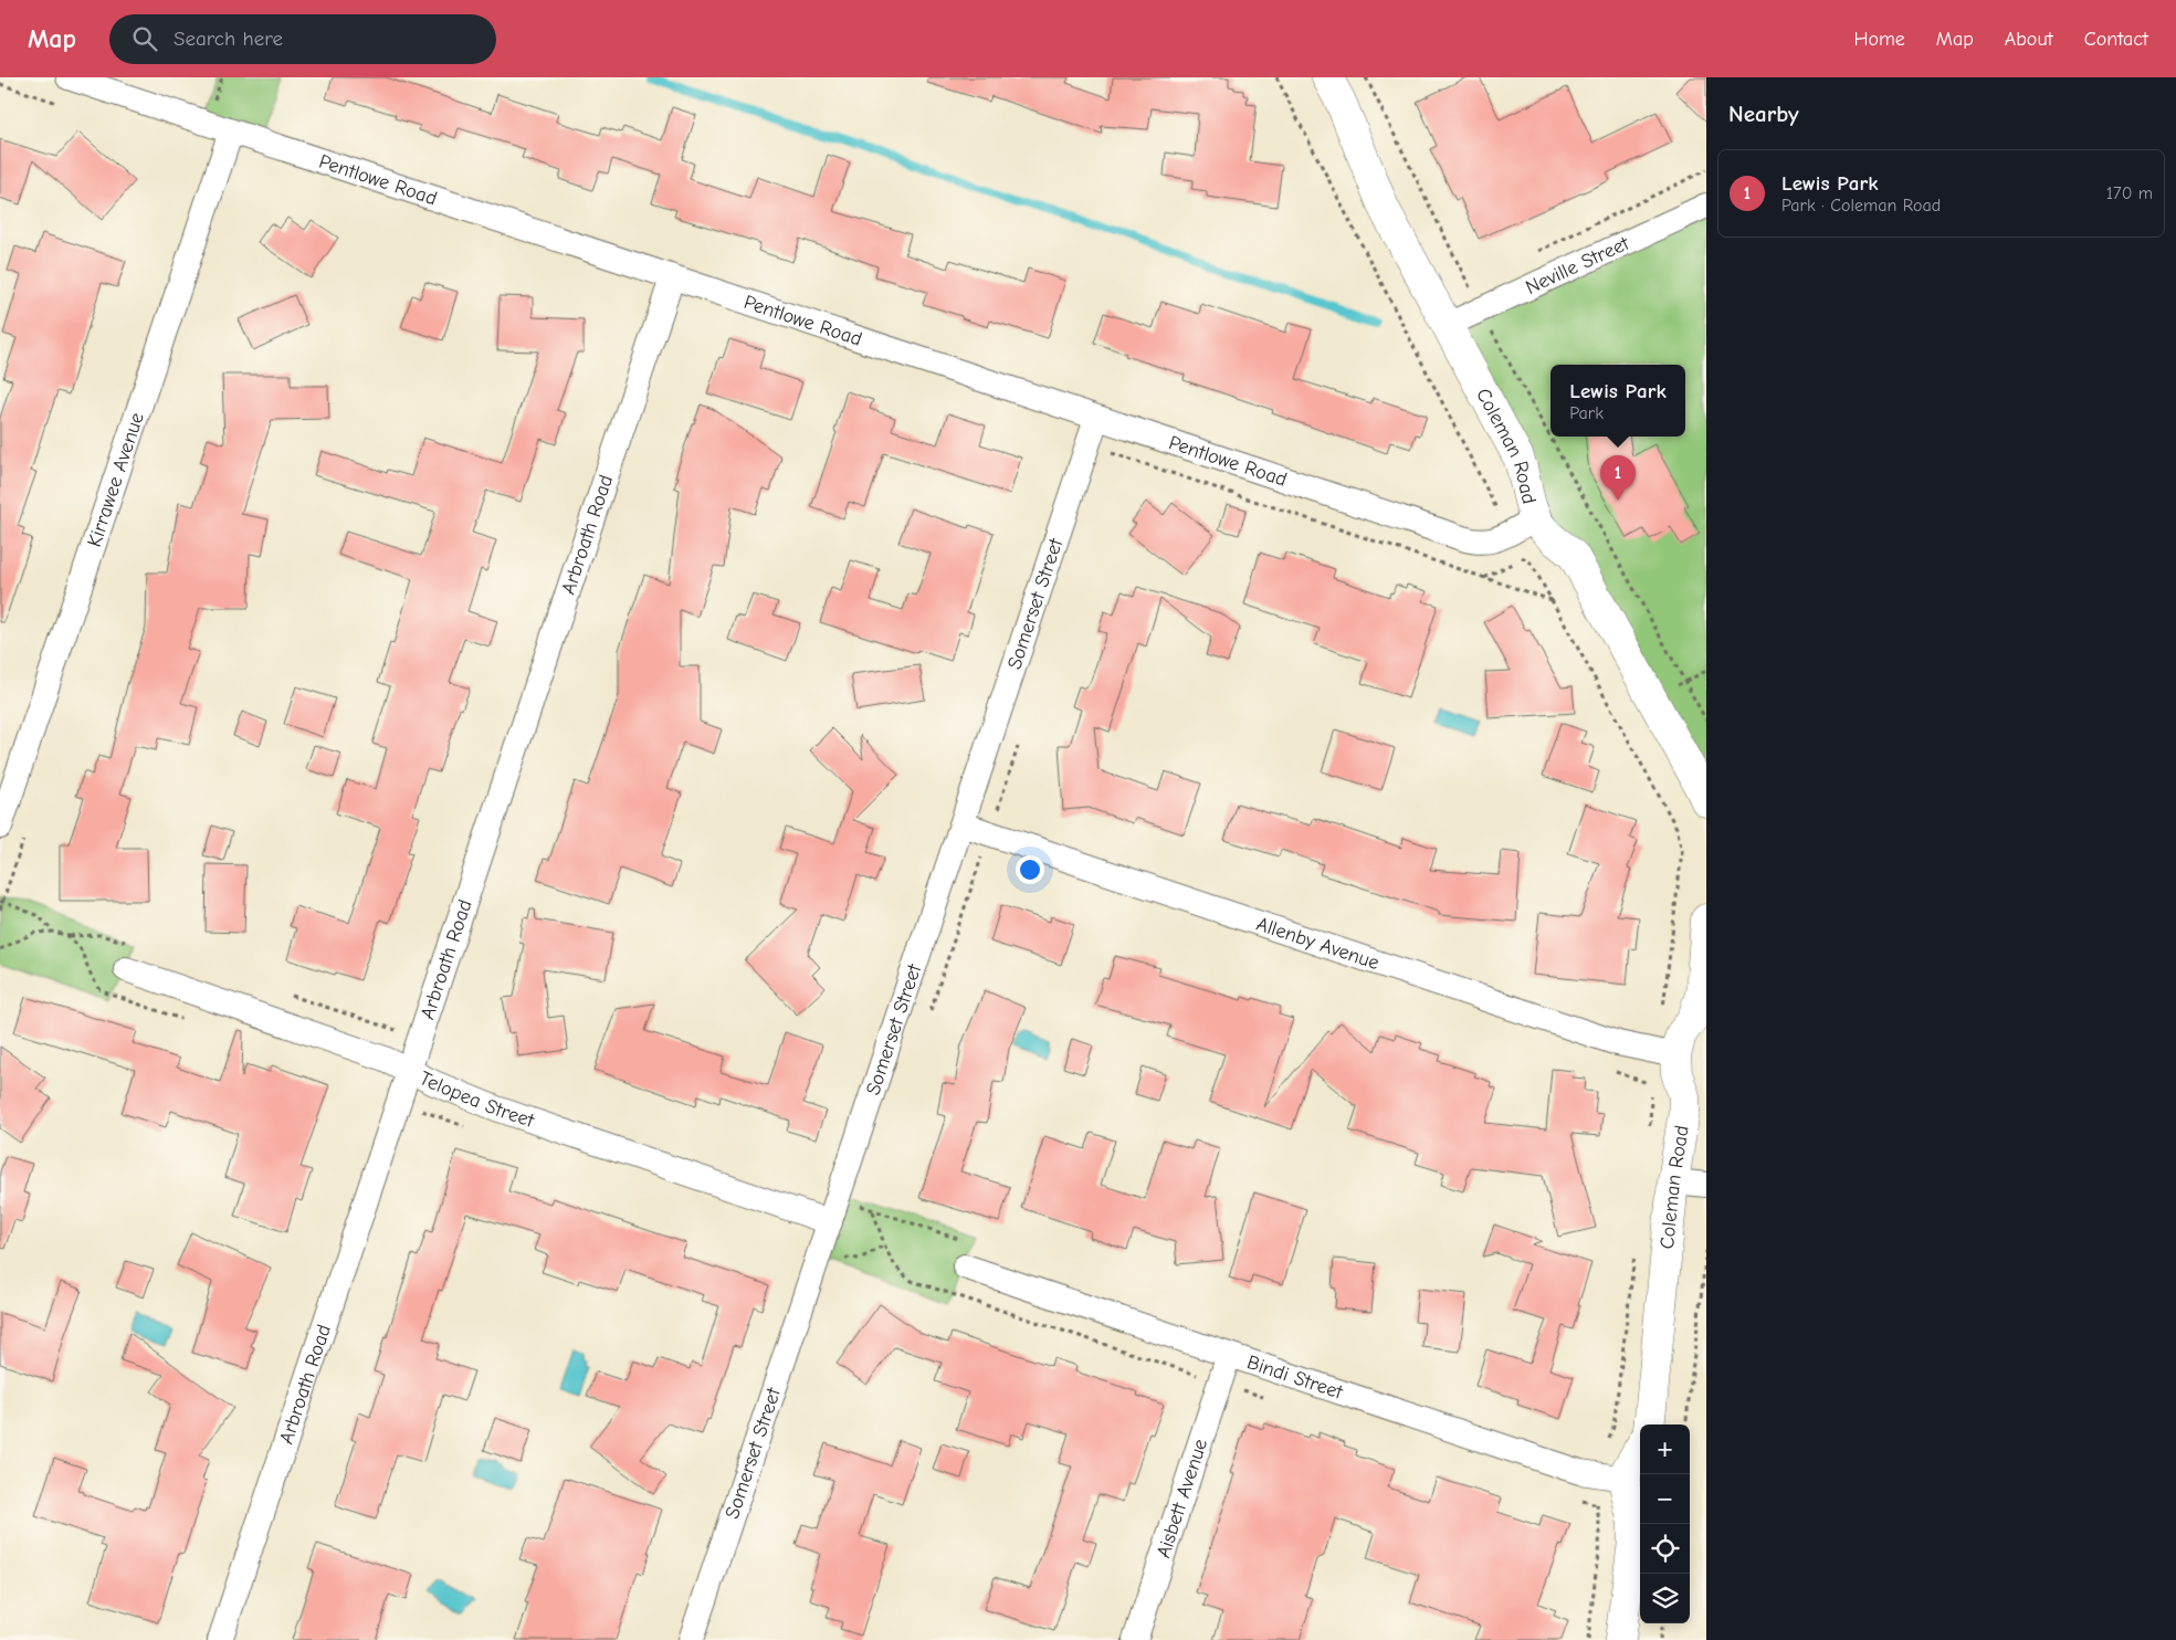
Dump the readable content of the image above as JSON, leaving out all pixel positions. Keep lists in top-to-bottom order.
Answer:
{
  "streets": {
    "street": [
      "Pentlowe Road",
      "Neville Street",
      "Coleman Road",
      "Kirrawee Avenue",
      "Arbroath Road",
      "Somerset Street",
      "Allenby Avenue",
      "Telopea Street",
      "Bindi Street",
      "Aisbett Avenue"
    ]
  },
  "crossings": [
    ["Pentlowe Road", "Coleman Road"],
    ["Pentlowe Road", "Kirrawee Avenue"],
    ["Pentlowe Road", "Arbroath Road"],
    ["Pentlowe Road", "Somerset Street"],
    ["Neville Street", "Coleman Road"],
    ["Coleman Road", "Allenby Avenue"],
    ["Arbroath Road", "Telopea Street"],
    ["Somerset Street", "Allenby Avenue"],
    ["Somerset Street", "Telopea Street"],
    ["Bindi Street", "Aisbett Avenue"]
  ],
  "page": {
    "header": "Map",
    "search": "Search here",
    "nav": [
      "Home",
      "Map",
      "About",
      "Contact"
    ],
    "heading": "Nearby",
    "list": [
      {
        "mark": "1",
        "name": "Lewis Park",
        "note": "Park · Coleman Road",
        "value": "170 m"
      }
    ],
    "popup": ["Lewis Park", "Park"],
    "pins": "1",
    "map_buttons": ["+", "−"]
  }
}
